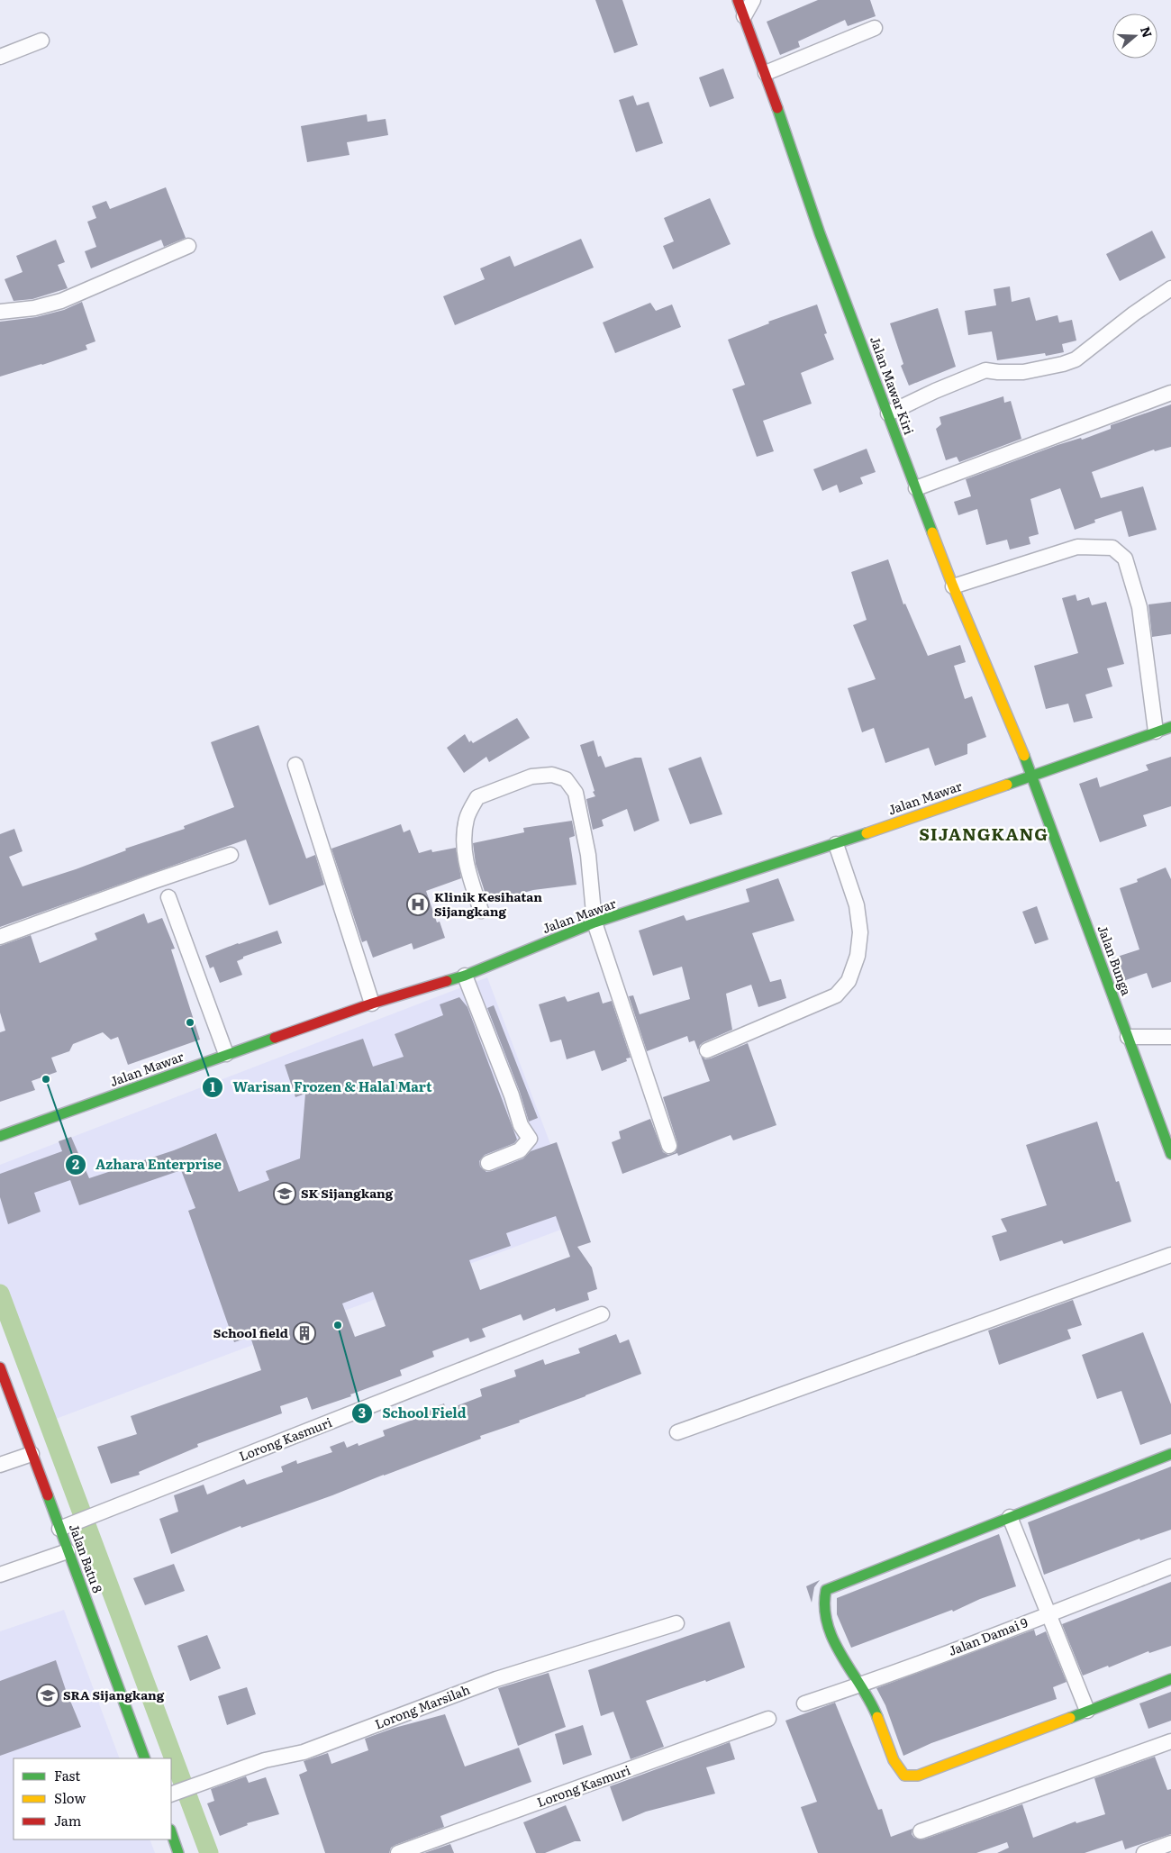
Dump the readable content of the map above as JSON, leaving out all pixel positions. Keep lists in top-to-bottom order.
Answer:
{
  "streets": {
    "street": [
      "Jalan Mawar Kiri",
      "Jalan Mawar",
      "Jalan Bunga",
      "Lorong Kasmuri",
      "Jalan Batu 8",
      "Jalan Damai 9",
      "Lorong Marsilah"
    ]
  },
  "crossings": [
    ["Jalan Mawar Kiri", "Jalan Mawar"],
    ["Jalan Mawar Kiri", "Jalan Bunga"],
    ["Jalan Mawar", "Jalan Bunga"],
    ["Lorong Kasmuri", "Jalan Batu 8"]
  ],
  "districts": ["SIJANGKANG"],
  "places": {
    "hospital": ["Klinik Kesihatan Sijangkang"],
    "other": ["Warisan Frozen & Halal Mart", "Azhara Enterprise", "School Field"],
    "school or university": ["SK Sijangkang", "SRA Sijangkang"],
    "building": ["School field"]
  },
  "legend": ["Fast", "Slow", "Jam"],
  "north": "right"
}
